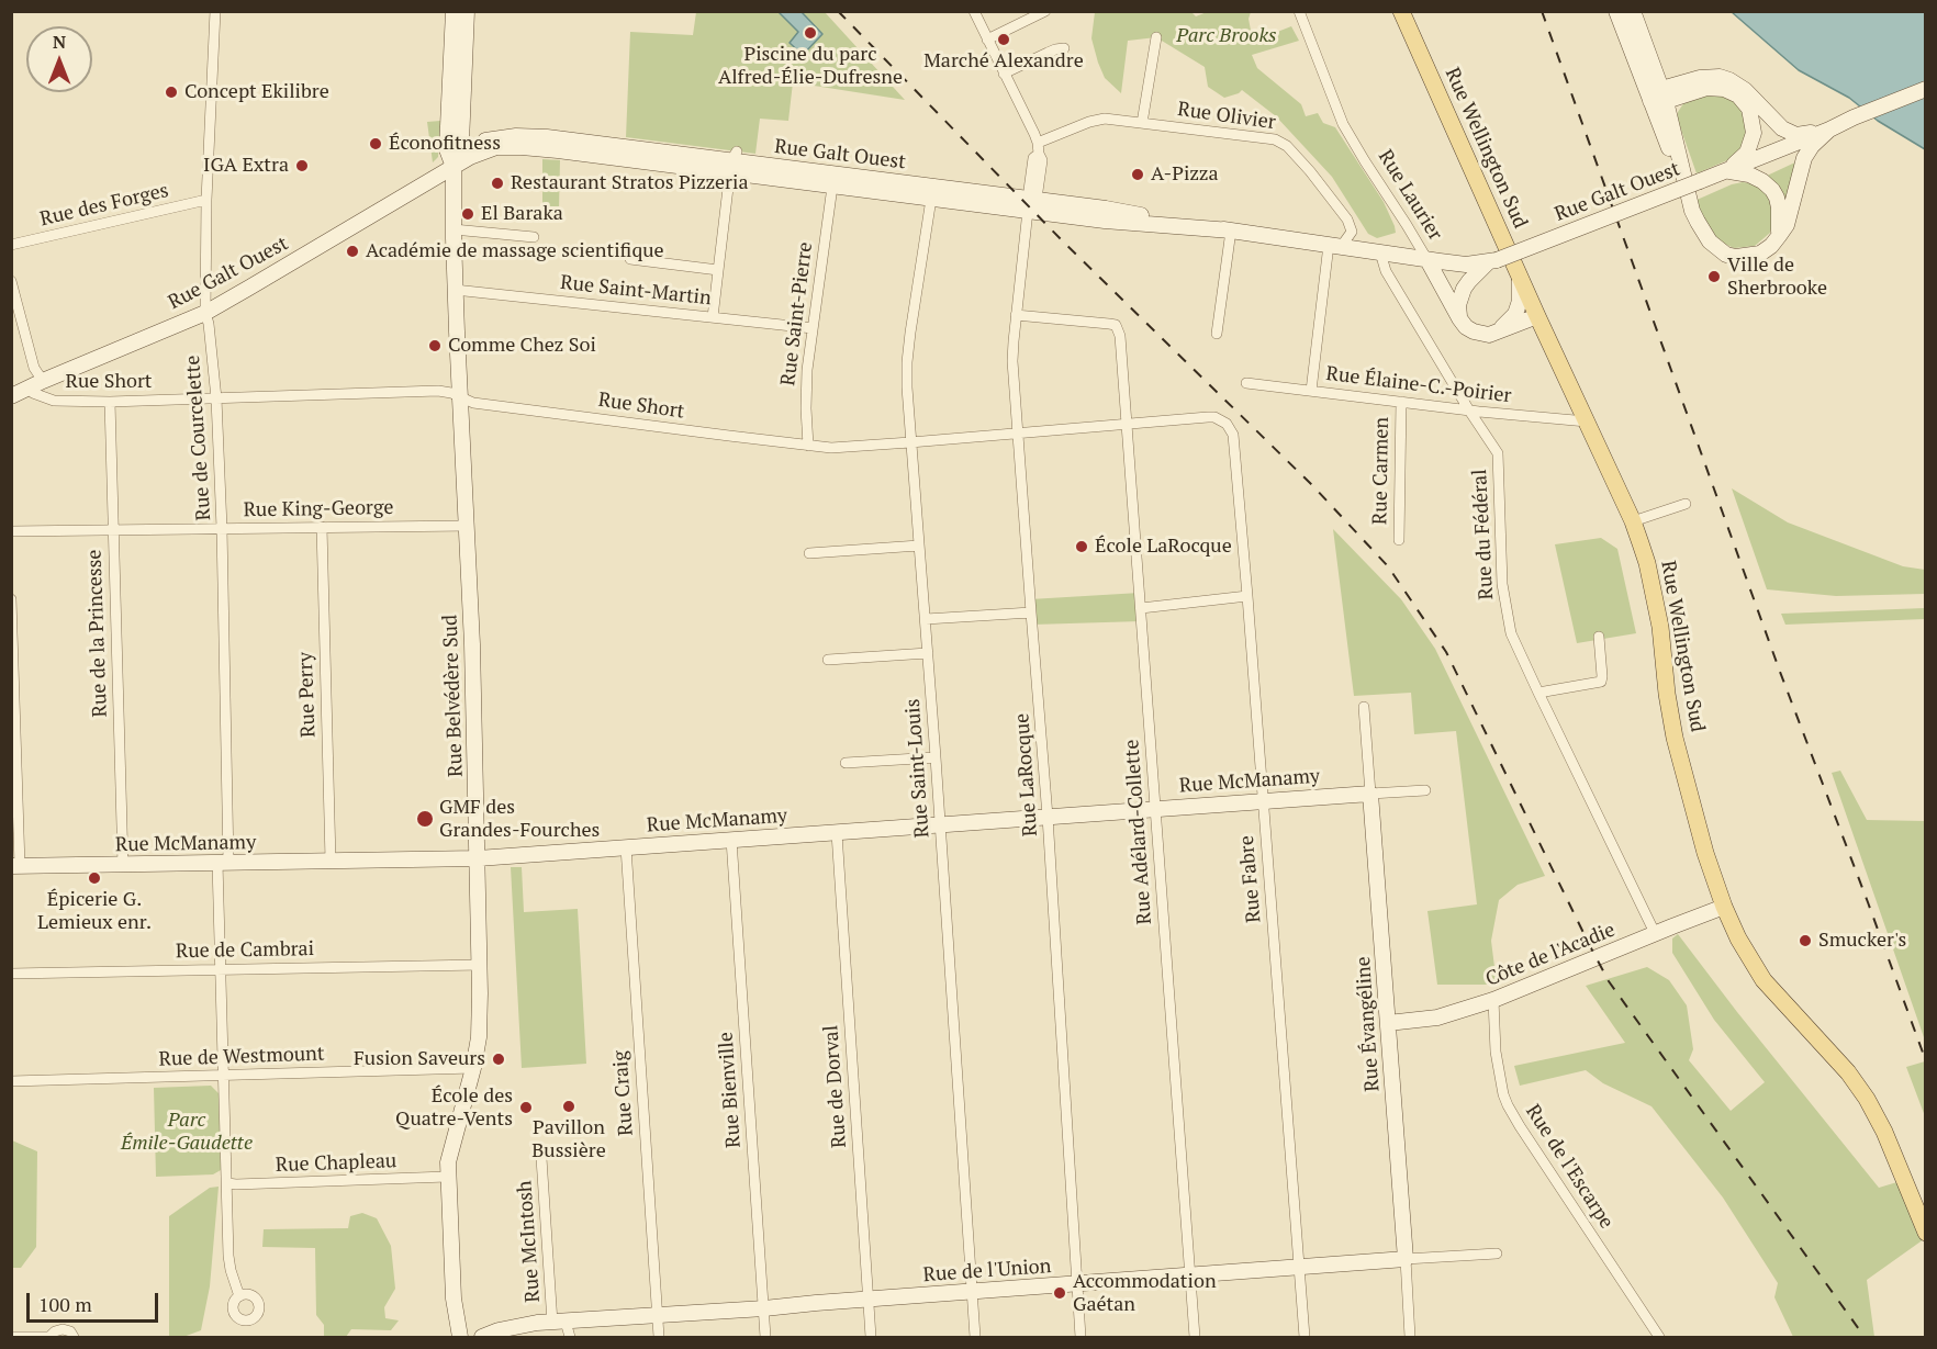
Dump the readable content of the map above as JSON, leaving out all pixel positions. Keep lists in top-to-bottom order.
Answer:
{
  "streets": {
    "main road": ["Rue Wellington Sud"],
    "street": [
      "Rue Olivier",
      "Rue Galt Ouest",
      "Rue Laurier",
      "Rue des Forges",
      "Rue Saint-Martin",
      "Rue Saint-Pierre",
      "Rue Short",
      "Rue Élaine-C.-Poirier",
      "Rue de Courcelette",
      "Rue Carmen",
      "Rue King-George",
      "Rue du Fédéral",
      "Rue de la Princesse",
      "Rue Perry",
      "Rue Belvédère Sud",
      "Rue Saint-Louis",
      "Rue LaRocque",
      "Rue McManamy",
      "Rue Adélard-Collette",
      "Rue Fabre",
      "Rue de Cambrai",
      "Côte de l'Acadie",
      "Rue Évangéline",
      "Rue de Westmount",
      "Rue de Dorval",
      "Rue Bienville",
      "Rue Craig",
      "Rue Chapleau",
      "Rue de l'Escarpe",
      "Rue McIntosh",
      "Rue de l'Union"
    ]
  },
  "crossings": [
    ["Rue Olivier", "Rue Galt Ouest"],
    ["Rue Olivier", "Rue LaRocque"],
    ["Rue Wellington Sud", "Rue Élaine-C.-Poirier"],
    ["Rue Wellington Sud", "Côte de l'Acadie"],
    ["Rue Galt Ouest", "Rue Laurier"],
    ["Rue Galt Ouest", "Rue Saint-Pierre"],
    ["Rue Galt Ouest", "Rue Short"],
    ["Rue Galt Ouest", "Rue de Courcelette"],
    ["Rue Galt Ouest", "Rue du Fédéral"],
    ["Rue Galt Ouest", "Rue Belvédère Sud"],
    ["Rue Galt Ouest", "Rue Saint-Louis"],
    ["Rue Galt Ouest", "Rue LaRocque"],
    ["Rue des Forges", "Rue de Courcelette"],
    ["Rue Saint-Martin", "Rue Saint-Pierre"],
    ["Rue Saint-Martin", "Rue Belvédère Sud"],
    ["Rue Saint-Pierre", "Rue Short"],
    ["Rue Short", "Rue de Courcelette"],
    ["Rue Short", "Rue de la Princesse"],
    ["Rue Short", "Rue Belvédère Sud"],
    ["Rue Short", "Rue Saint-Louis"],
    ["Rue Short", "Rue LaRocque"],
    ["Rue Short", "Rue Adélard-Collette"],
    ["Rue Short", "Rue Fabre"],
    ["Rue Élaine-C.-Poirier", "Rue Carmen"],
    ["Rue Élaine-C.-Poirier", "Rue du Fédéral"],
    ["Rue de Courcelette", "Rue King-George"],
    ["Rue de Courcelette", "Rue McManamy"],
    ["Rue de Courcelette", "Rue de Cambrai"],
    ["Rue de Courcelette", "Rue de Westmount"],
    ["Rue de Courcelette", "Rue Chapleau"],
    ["Rue King-George", "Rue de la Princesse"],
    ["Rue King-George", "Rue Perry"],
    ["Rue King-George", "Rue Belvédère Sud"],
    ["Rue du Fédéral", "Côte de l'Acadie"],
    ["Rue de la Princesse", "Rue McManamy"],
    ["Rue Perry", "Rue McManamy"],
    ["Rue Belvédère Sud", "Rue McManamy"],
    ["Rue Belvédère Sud", "Rue de Cambrai"],
    ["Rue Belvédère Sud", "Rue de Westmount"],
    ["Rue Belvédère Sud", "Rue Chapleau"],
    ["Rue Saint-Louis", "Rue McManamy"],
    ["Rue Saint-Louis", "Rue de l'Union"],
    ["Rue LaRocque", "Rue McManamy"],
    ["Rue LaRocque", "Rue Adélard-Collette"],
    ["Rue LaRocque", "Rue de l'Union"],
    ["Rue McManamy", "Rue Adélard-Collette"],
    ["Rue McManamy", "Rue Fabre"],
    ["Rue McManamy", "Rue Évangéline"],
    ["Rue McManamy", "Rue de Dorval"],
    ["Rue McManamy", "Rue Bienville"],
    ["Rue McManamy", "Rue Craig"],
    ["Rue Adélard-Collette", "Rue de l'Union"],
    ["Rue Fabre", "Rue de l'Union"],
    ["Côte de l'Acadie", "Rue Évangéline"],
    ["Côte de l'Acadie", "Rue de l'Escarpe"],
    ["Rue Évangéline", "Rue de l'Union"],
    ["Rue de Dorval", "Rue de l'Union"],
    ["Rue Bienville", "Rue de l'Union"],
    ["Rue Craig", "Rue de l'Union"],
    ["Rue McIntosh", "Rue de l'Union"]
  ],
  "parks": ["Parc Brooks", "Parc Émile-Gaudette"],
  "places": [
    "Piscine du parc Alfred-Élie-Dufresne",
    "Marché Alexandre",
    "Concept Ekilibre",
    "Éconofitness",
    "IGA Extra",
    "A-Pizza",
    "Restaurant Stratos Pizzeria",
    "El Baraka",
    "Académie de massage scientifique",
    "Ville de Sherbrooke",
    "Comme Chez Soi",
    "École LaRocque",
    "GMF des Grandes-Fourches",
    "Épicerie G. Lemieux enr.",
    "Smucker's",
    "Fusion Saveurs",
    "Pavillon Bussière",
    "École des Quatre-Vents",
    "Accommodation Gaétan"
  ],
  "scale_bar": "100 m",
  "north": "top"
}
